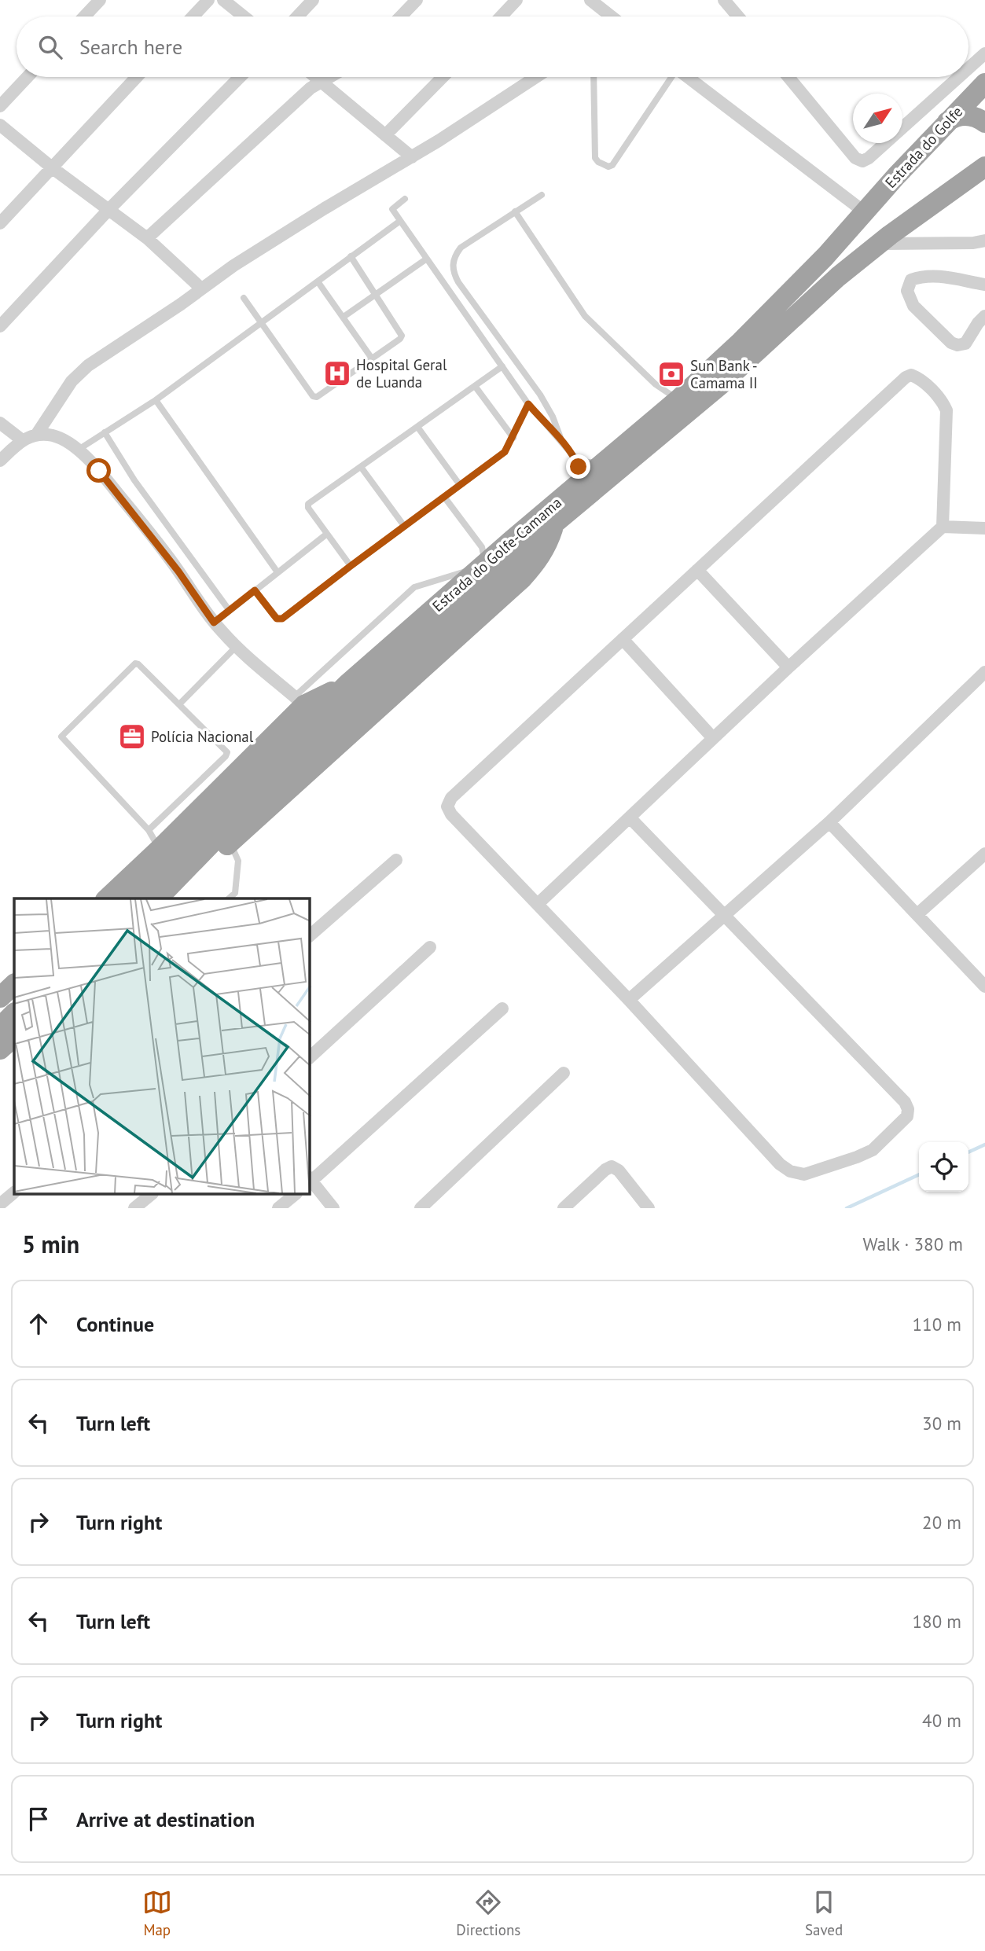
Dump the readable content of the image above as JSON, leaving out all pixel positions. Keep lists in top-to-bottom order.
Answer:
{
  "streets": {
    "highway": ["Estrada do Golfe", "Estrada do Golfe-Camama"]
  },
  "crossings": [
    ["Estrada do Golfe", "Estrada do Golfe-Camama"]
  ],
  "places": {
    "hospital": ["Hospital Geral de Luanda"],
    "bank": ["Sun Bank - Camama II"],
    "office": ["Polícia Nacional"]
  },
  "north": "top right",
  "page": {
    "search": "Search here",
    "heading": ["5 min", "Walk · 380 m"],
    "list": [
      ["Continue", "110 m"],
      ["Turn left", "30 m"],
      ["Turn right", "20 m"],
      ["Turn left", "180 m"],
      ["Turn right", "40 m"],
      "Arrive at destination"
    ],
    "nav": ["Map", "Directions", "Saved"]
  }
}
